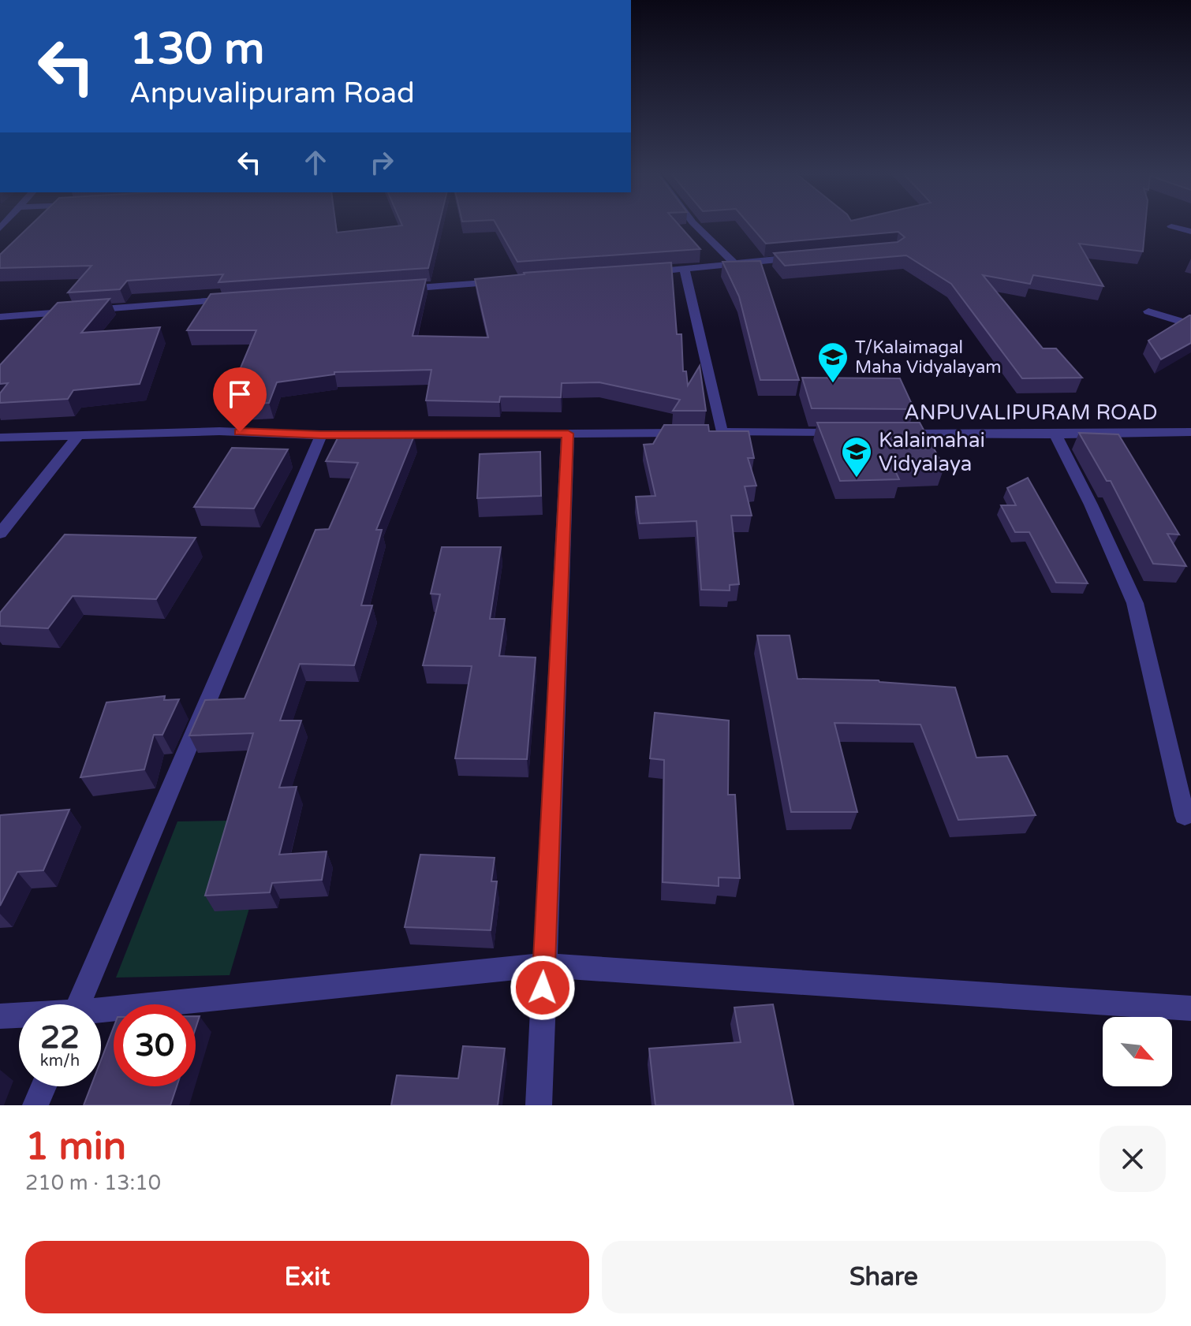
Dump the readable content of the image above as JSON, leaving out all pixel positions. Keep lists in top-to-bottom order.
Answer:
{
  "streets": {
    "street": ["ANPUVALIPURAM ROAD"]
  },
  "places": {
    "school or university": ["T/Kalaimagal Maha Vidyalayam", "Kalaimahai Vidyalaya"]
  },
  "north": "bottom right",
  "page": {
    "turn": ["130 m", "Anpuvalipuram Road"],
    "speed": "22 km/h",
    "limit": "30",
    "heading": ["1 min", "210 m · 13:10"],
    "buttons": ["Exit", "Share"]
  }
}
